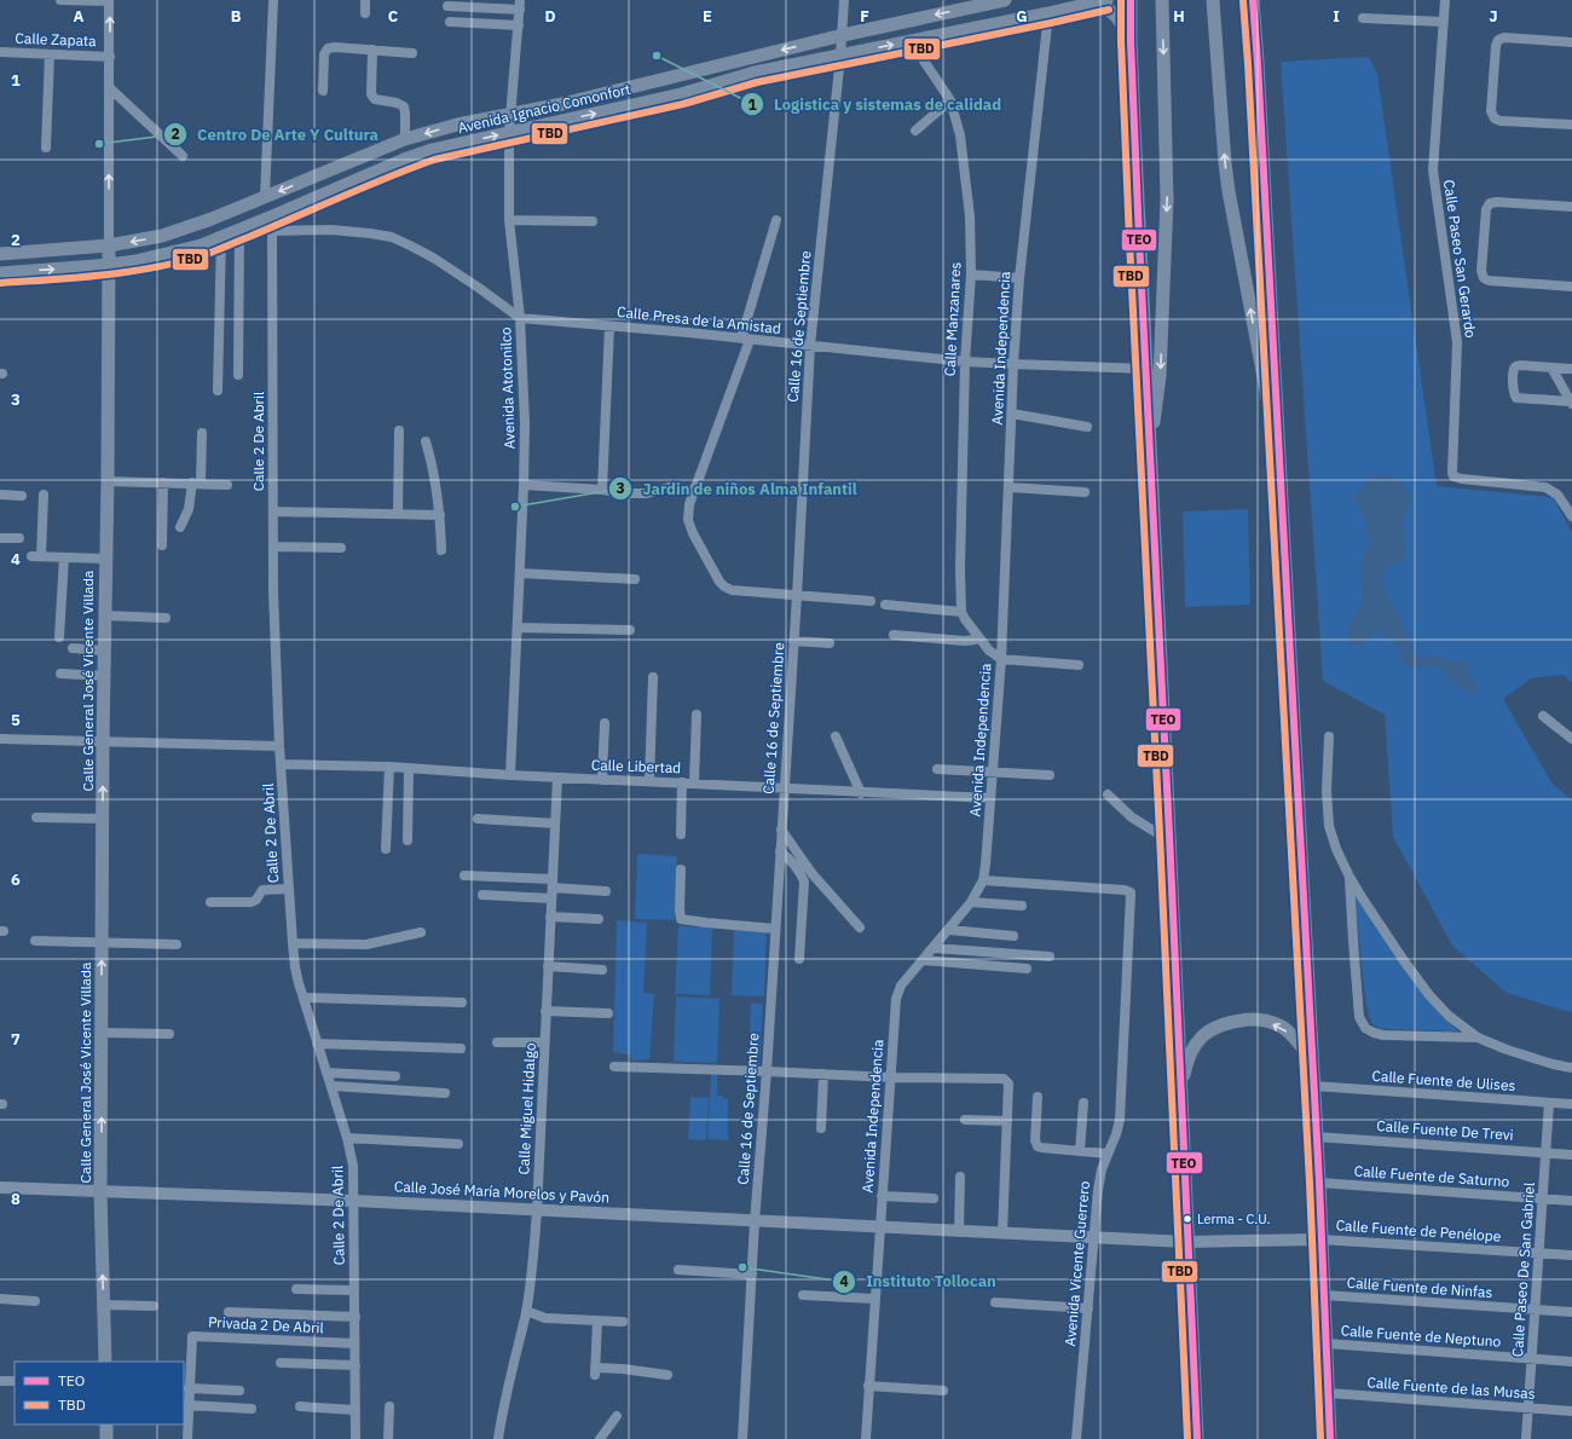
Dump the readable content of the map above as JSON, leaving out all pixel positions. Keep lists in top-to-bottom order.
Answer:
{
  "streets": {
    "main road": ["Avenida Ignacio Comonfort", "Calle General José Vicente Villada"],
    "street": [
      "Calle Zapata",
      "Calle Paseo San Gerardo",
      "Calle Manzanares",
      "Calle Presa de la Amistad",
      "Calle 16 de Septiembre",
      "Avenida Independencia",
      "Avenida Atotonilco",
      "Calle 2 De Abril",
      "Calle Libertad",
      "Calle Fuente de Ulises",
      "Calle Miguel Hidalgo",
      "Calle Fuente De Trevi",
      "Calle Fuente de Saturno",
      "Calle José María Morelos y Pavón",
      "Calle Fuente de Penélope",
      "Avenida Vicente Guerrero",
      "Calle Paseo De San Gabriel",
      "Calle Fuente de Ninfas",
      "Privada 2 De Abril",
      "Calle Fuente de Neptuno",
      "Calle Fuente de las Musas"
    ]
  },
  "crossings": [
    ["Calle Zapata", "Calle General José Vicente Villada"],
    ["Avenida Ignacio Comonfort", "Calle Manzanares"],
    ["Avenida Ignacio Comonfort", "Calle 16 de Septiembre"],
    ["Avenida Ignacio Comonfort", "Avenida Independencia"],
    ["Avenida Ignacio Comonfort", "Avenida Atotonilco"],
    ["Avenida Ignacio Comonfort", "Calle 2 De Abril"],
    ["Avenida Ignacio Comonfort", "Calle General José Vicente Villada"],
    ["Calle Manzanares", "Calle Presa de la Amistad"],
    ["Calle Presa de la Amistad", "Calle 16 de Septiembre"],
    ["Calle Presa de la Amistad", "Avenida Independencia"],
    ["Calle Presa de la Amistad", "Avenida Atotonilco"],
    ["Calle 16 de Septiembre", "Calle Libertad"],
    ["Calle 16 de Septiembre", "Calle José María Morelos y Pavón"],
    ["Avenida Independencia", "Calle Libertad"],
    ["Avenida Independencia", "Calle José María Morelos y Pavón"],
    ["Avenida Independencia", "Avenida Vicente Guerrero"],
    ["Avenida Atotonilco", "Calle Libertad"],
    ["Calle 2 De Abril", "Calle Libertad"],
    ["Calle 2 De Abril", "Calle José María Morelos y Pavón"],
    ["Calle 2 De Abril", "Privada 2 De Abril"],
    ["Calle General José Vicente Villada", "Calle José María Morelos y Pavón"],
    ["Calle Libertad", "Calle Miguel Hidalgo"],
    ["Calle Fuente de Ulises", "Calle Paseo De San Gabriel"],
    ["Calle Miguel Hidalgo", "Calle José María Morelos y Pavón"],
    ["Calle Fuente De Trevi", "Calle Paseo De San Gabriel"],
    ["Calle Fuente de Saturno", "Calle Paseo De San Gabriel"],
    ["Calle José María Morelos y Pavón", "Calle Fuente de Penélope"],
    ["Calle José María Morelos y Pavón", "Avenida Vicente Guerrero"],
    ["Calle Fuente de Penélope", "Calle Paseo De San Gabriel"],
    ["Calle Paseo De San Gabriel", "Calle Fuente de Ninfas"],
    ["Calle Paseo De San Gabriel", "Calle Fuente de Neptuno"],
    ["Calle Paseo De San Gabriel", "Calle Fuente de las Musas"]
  ],
  "one_way": ["Calle General José Vicente Villada"],
  "places": [
    "Logistica y sistemas de calidad",
    "Centro De Arte Y Cultura",
    "Jardin de niños Alma Infantil",
    "Lerma - C.U.",
    "Instituto Tollocan"
  ],
  "lines": ["transit line TEO", "transit line TBD"],
  "legend": ["TEO", "TBD"],
  "grid": {
    "columns": [
      "A",
      "B",
      "C",
      "D",
      "E",
      "F",
      "G",
      "H",
      "I",
      "J"
    ],
    "rows": [
      "1",
      "2",
      "3",
      "4",
      "5",
      "6",
      "7",
      "8"
    ]
  }
}
